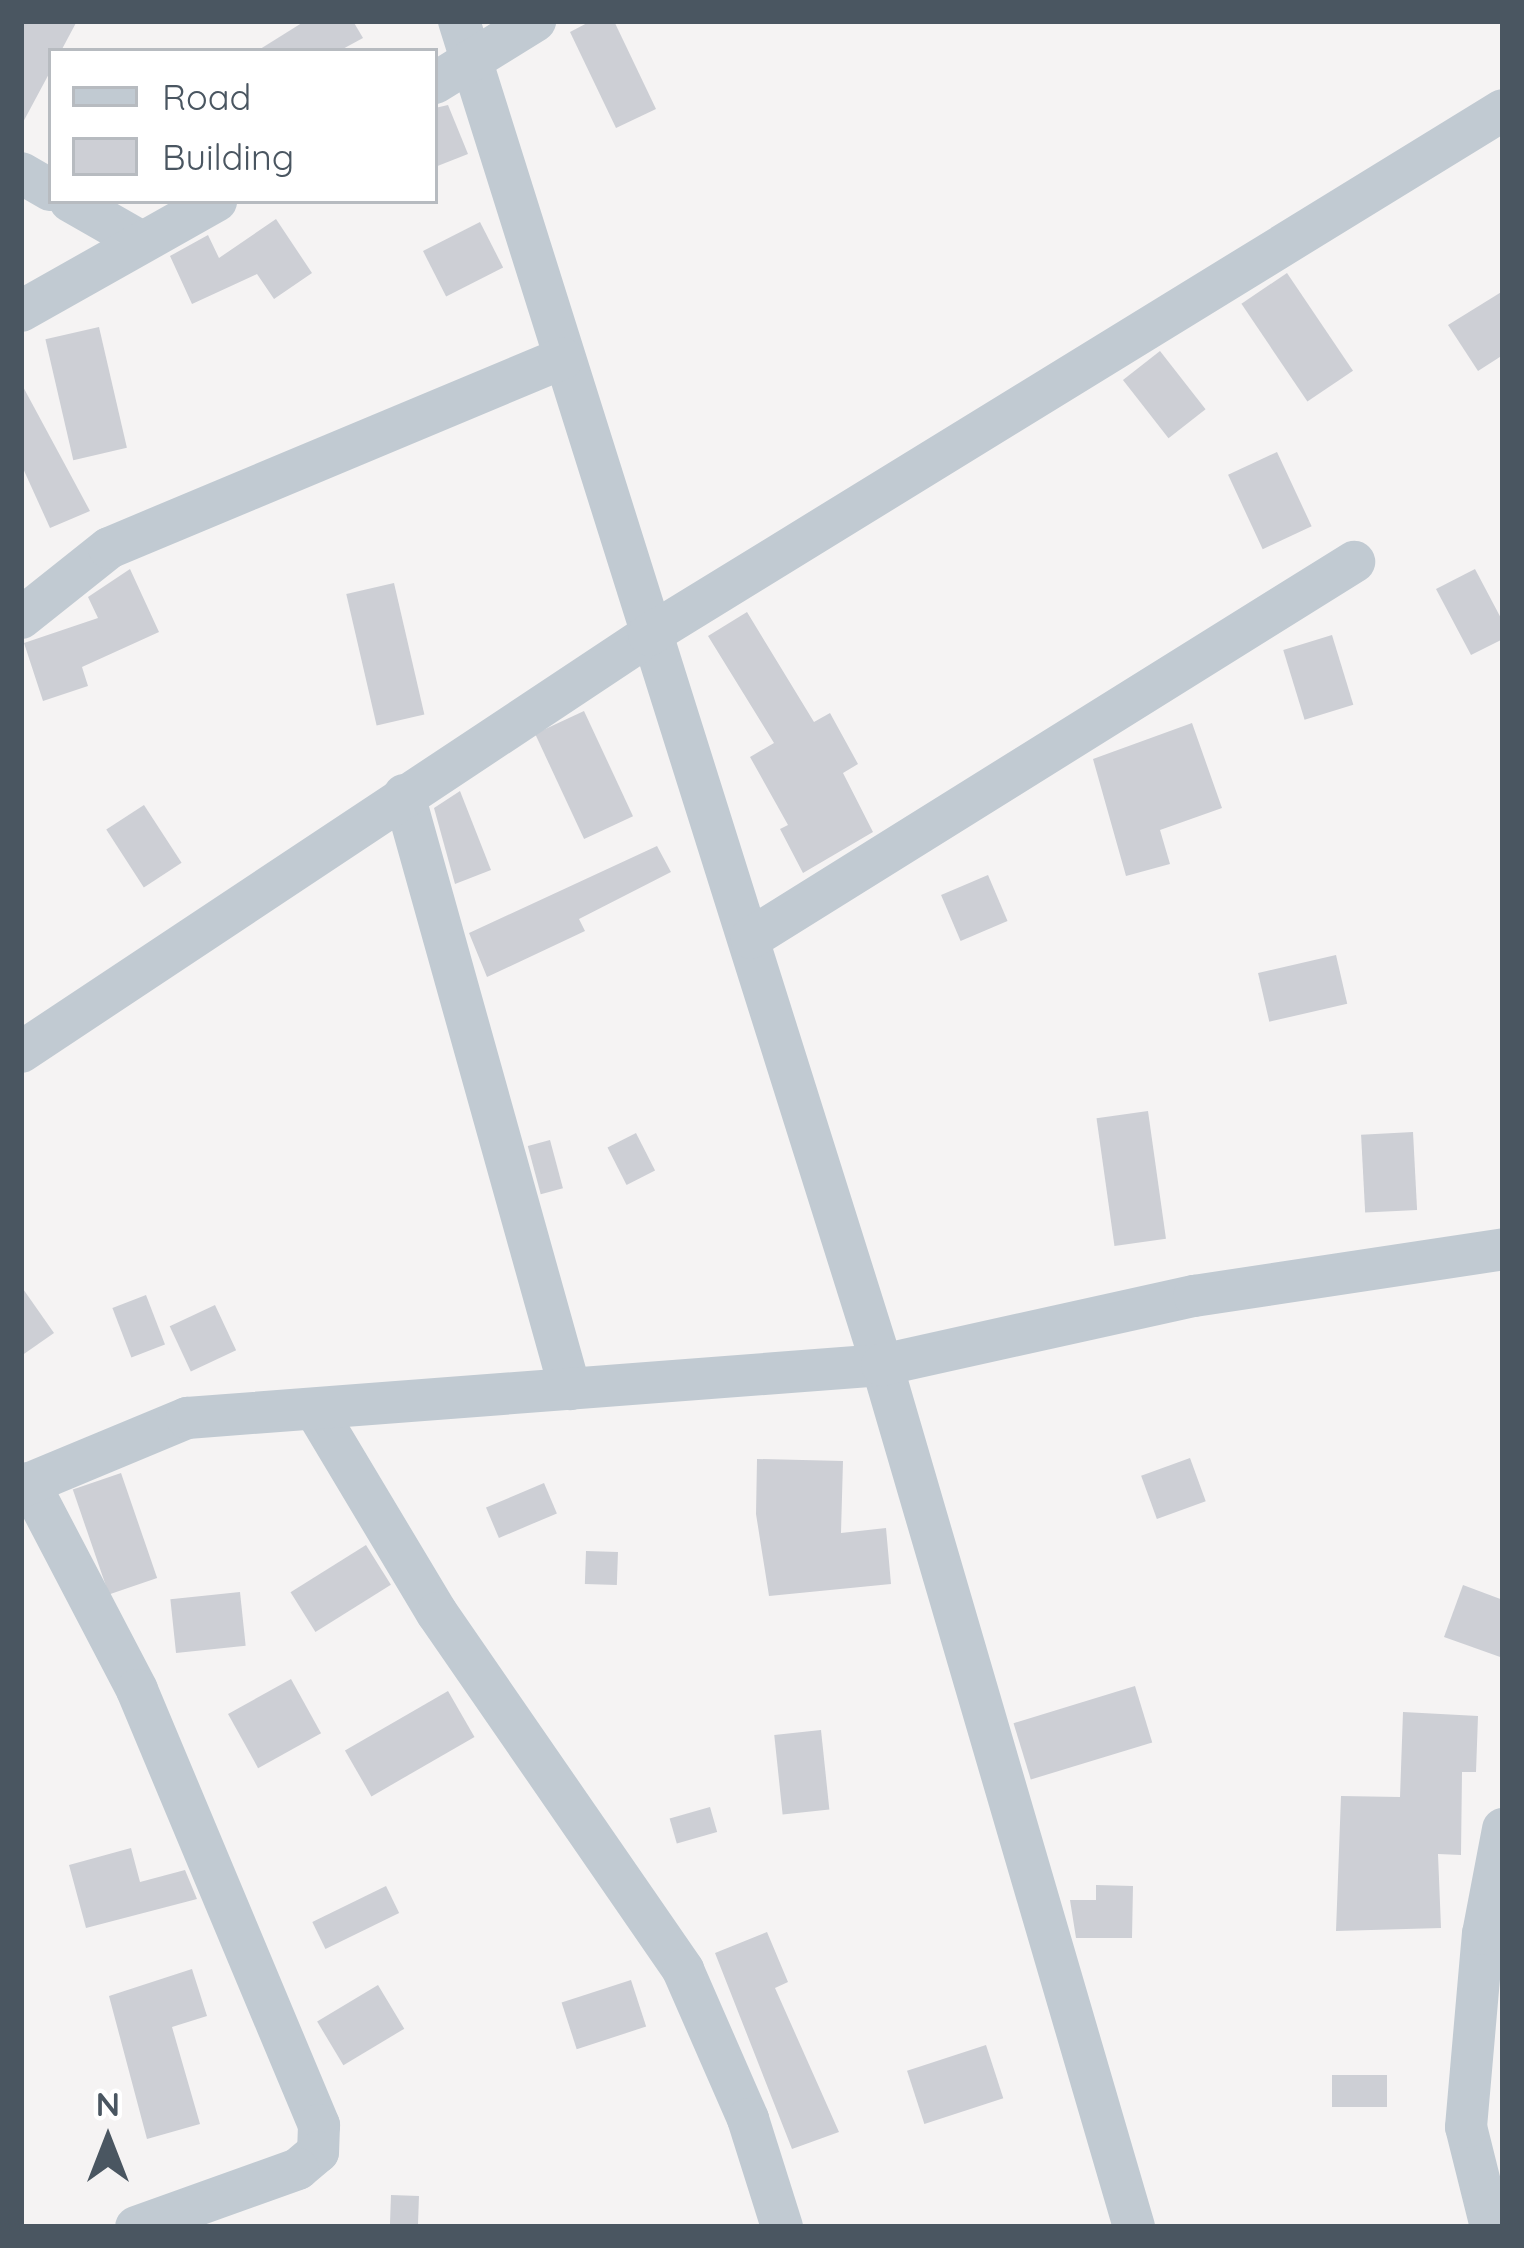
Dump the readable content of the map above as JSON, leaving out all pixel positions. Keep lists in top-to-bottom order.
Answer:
{
  "legend": ["Road", "Building"],
  "north": "top"
}
